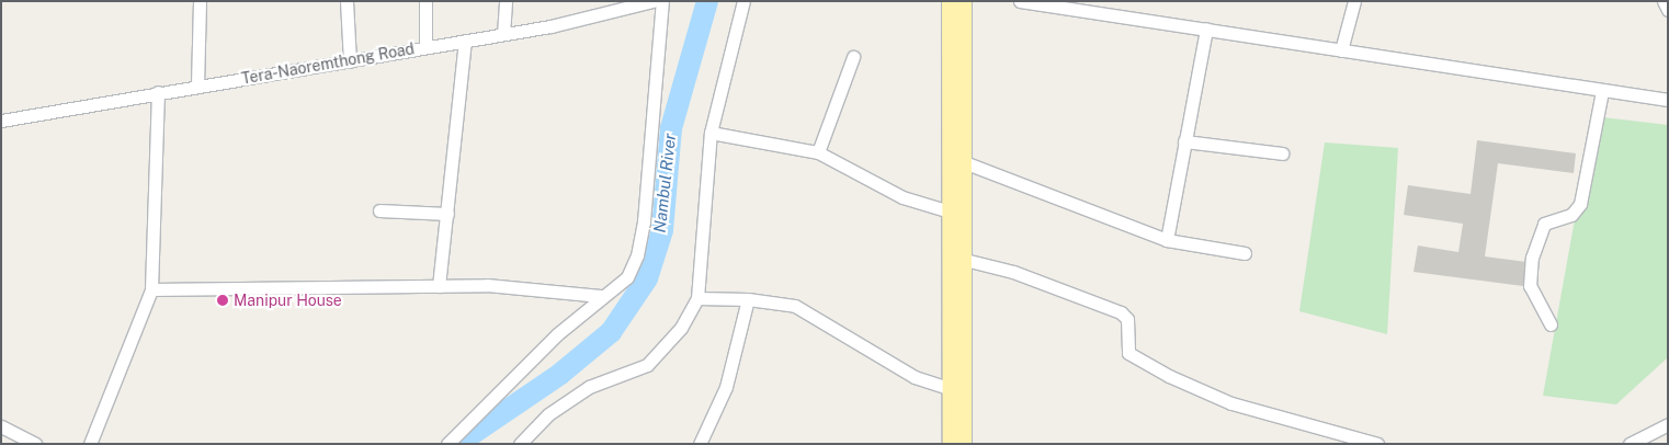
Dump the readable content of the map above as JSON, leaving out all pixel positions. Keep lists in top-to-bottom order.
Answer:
{
  "streets": {
    "street": ["Tera-Naoremthong Road"]
  },
  "water": ["Nambul River"],
  "places": ["Manipur House"]
}
